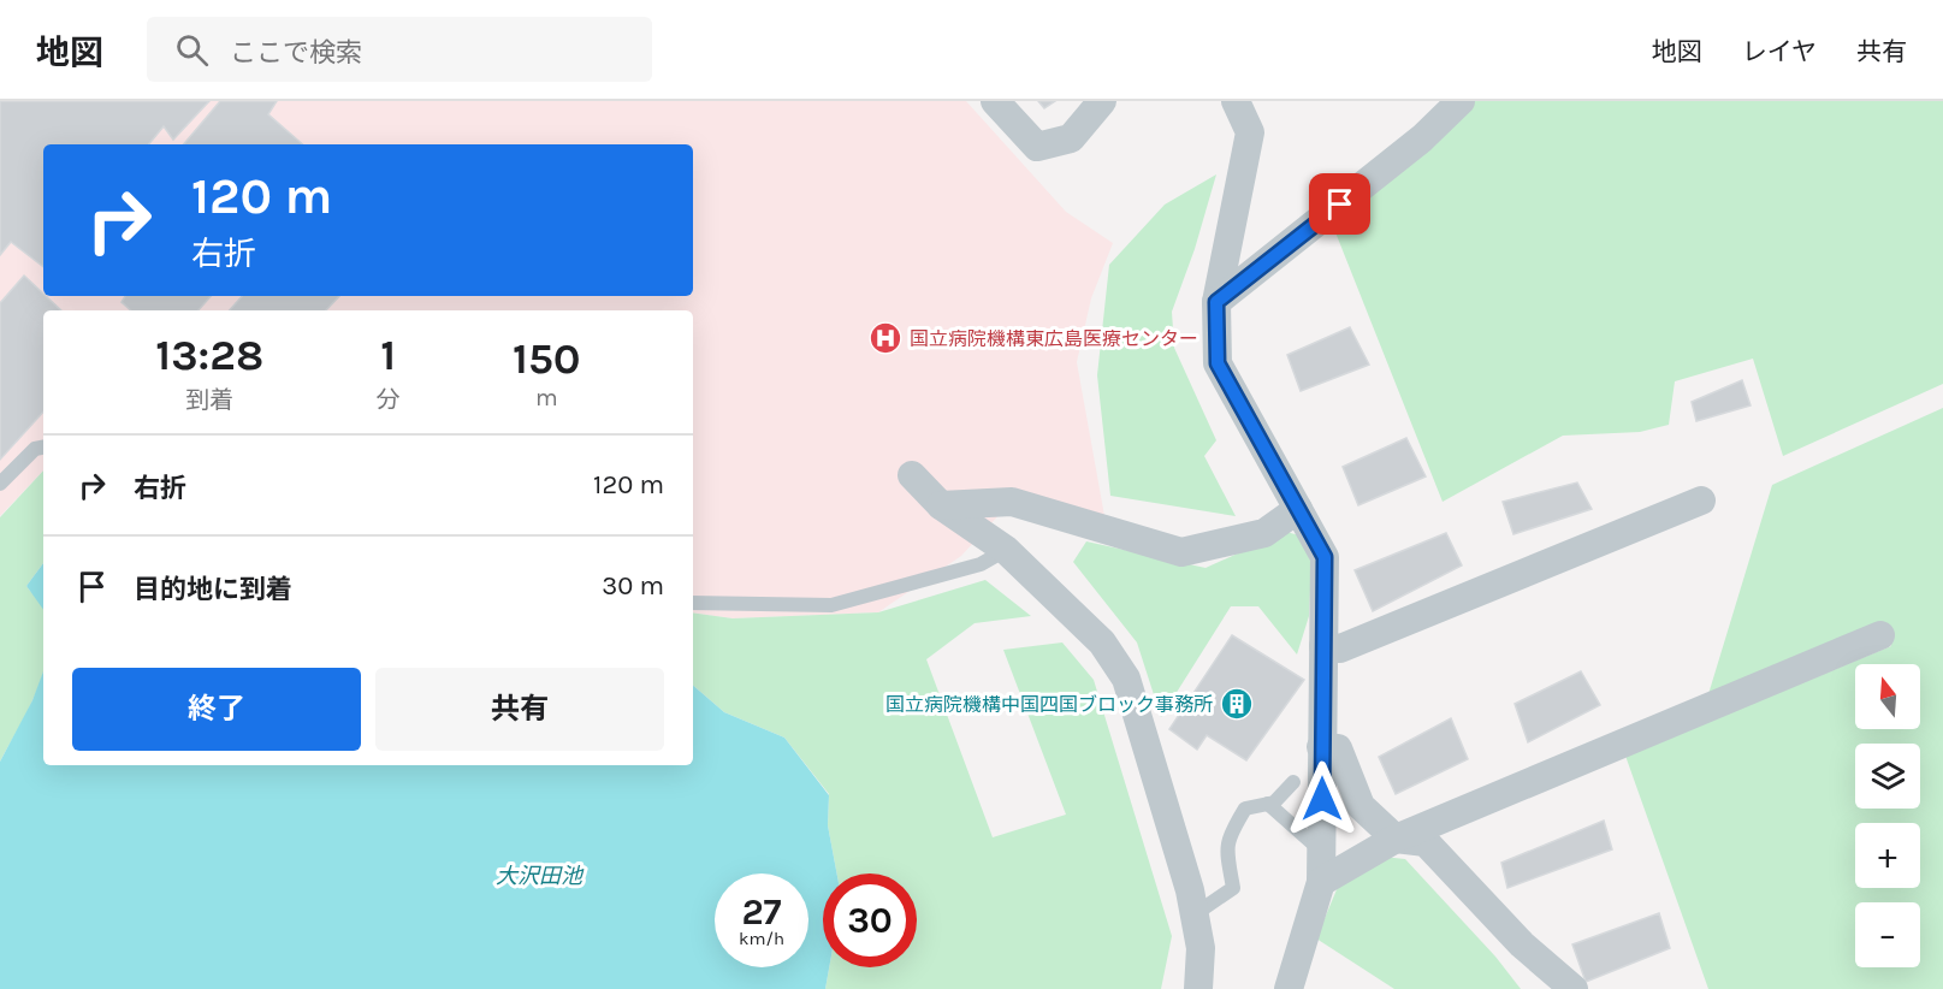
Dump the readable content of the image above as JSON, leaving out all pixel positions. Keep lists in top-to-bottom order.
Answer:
{
  "water": ["大沢田池"],
  "places": {
    "hospital": ["国立病院機構東広島医療センター"],
    "building": ["国立病院機構中国四国ブロック事務所"]
  },
  "north": "top",
  "page": {
    "header": "地図",
    "search": "ここで検索",
    "nav": ["地図", "レイヤ", "共有"],
    "turn": ["120 m", "右折"],
    "eta": [
      "13:28",
      "到着",
      "1",
      "分",
      "150",
      "m"
    ],
    "list": [
      {
        "name": "右折",
        "value": "120 m"
      },
      {
        "name": "目的地に到着",
        "value": "30 m"
      }
    ],
    "buttons": ["終了", "共有"],
    "map_buttons": ["+", "−"],
    "speed": "27 km/h",
    "limit": "30"
  }
}
